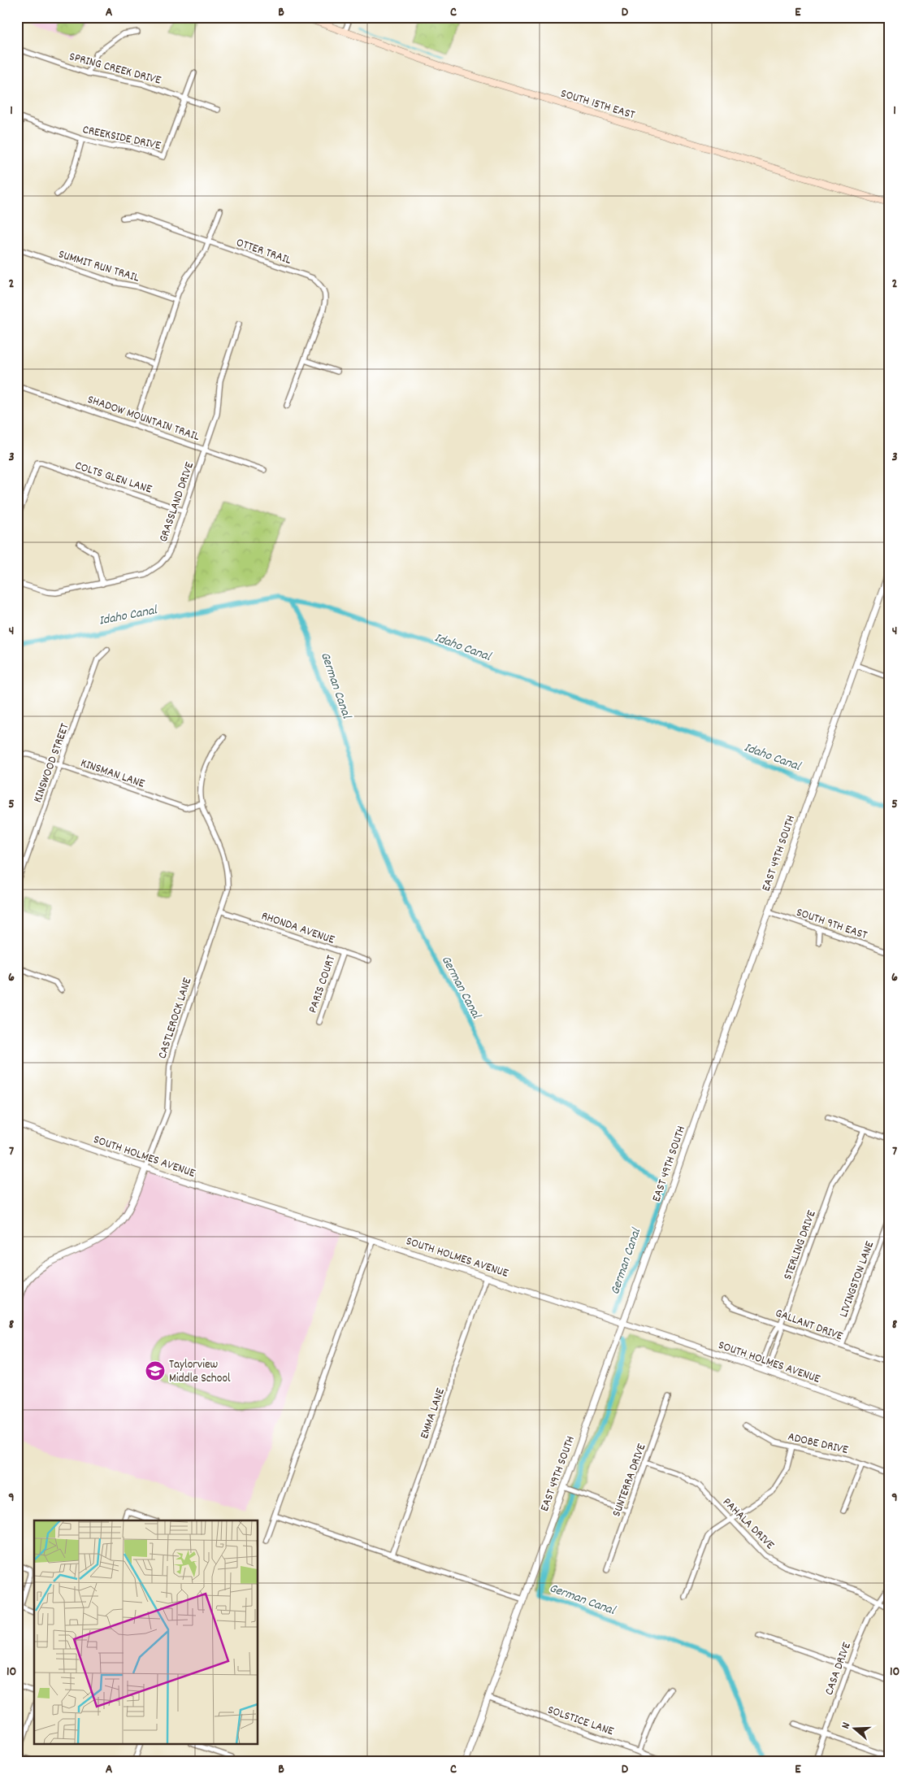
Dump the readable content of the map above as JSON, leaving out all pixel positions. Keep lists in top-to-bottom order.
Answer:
{
  "streets": {
    "main road": ["SOUTH 15TH EAST"],
    "street": [
      "SPRING CREEK DRIVE",
      "CREEKSIDE DRIVE",
      "OTTER TRAIL",
      "SUMMIT RUN TRAIL",
      "SHADOW MOUNTAIN TRAIL",
      "COLTS GLEN LANE",
      "GRASSLAND DRIVE",
      "KINSWOOD STREET",
      "KINSMAN LANE",
      "EAST 49TH SOUTH",
      "SOUTH 9TH EAST",
      "RHONDA AVENUE",
      "PARIS COURT",
      "CASTLEROCK LANE",
      "SOUTH HOLMES AVENUE",
      "STERLING DRIVE",
      "LIVINGSTON LANE",
      "GALLANT DRIVE",
      "EMMA LANE",
      "ADOBE DRIVE",
      "SUNTERRA DRIVE",
      "PAHALA DRIVE",
      "CASA DRIVE",
      "SOLSTICE LANE"
    ]
  },
  "crossings": [
    ["SPRING CREEK DRIVE", "CREEKSIDE DRIVE"],
    ["SHADOW MOUNTAIN TRAIL", "GRASSLAND DRIVE"],
    ["COLTS GLEN LANE", "GRASSLAND DRIVE"],
    ["KINSWOOD STREET", "KINSMAN LANE"],
    ["KINSMAN LANE", "CASTLEROCK LANE"],
    ["EAST 49TH SOUTH", "SOUTH 9TH EAST"],
    ["EAST 49TH SOUTH", "SOUTH HOLMES AVENUE"],
    ["EAST 49TH SOUTH", "SOLSTICE LANE"],
    ["RHONDA AVENUE", "PARIS COURT"],
    ["RHONDA AVENUE", "CASTLEROCK LANE"],
    ["CASTLEROCK LANE", "SOUTH HOLMES AVENUE"],
    ["SOUTH HOLMES AVENUE", "STERLING DRIVE"],
    ["SOUTH HOLMES AVENUE", "EMMA LANE"],
    ["STERLING DRIVE", "GALLANT DRIVE"],
    ["LIVINGSTON LANE", "GALLANT DRIVE"],
    ["SUNTERRA DRIVE", "PAHALA DRIVE"],
    ["PAHALA DRIVE", "CASA DRIVE"]
  ],
  "water": ["Idaho Canal", "German Canal"],
  "places": {
    "school or university": ["Taylorview Middle School"]
  },
  "north": "left",
  "grid": {
    "columns": [
      "A",
      "B",
      "C",
      "D",
      "E"
    ],
    "rows": [
      "1",
      "2",
      "3",
      "4",
      "5",
      "6",
      "7",
      "8",
      "9",
      "10"
    ]
  }
}
